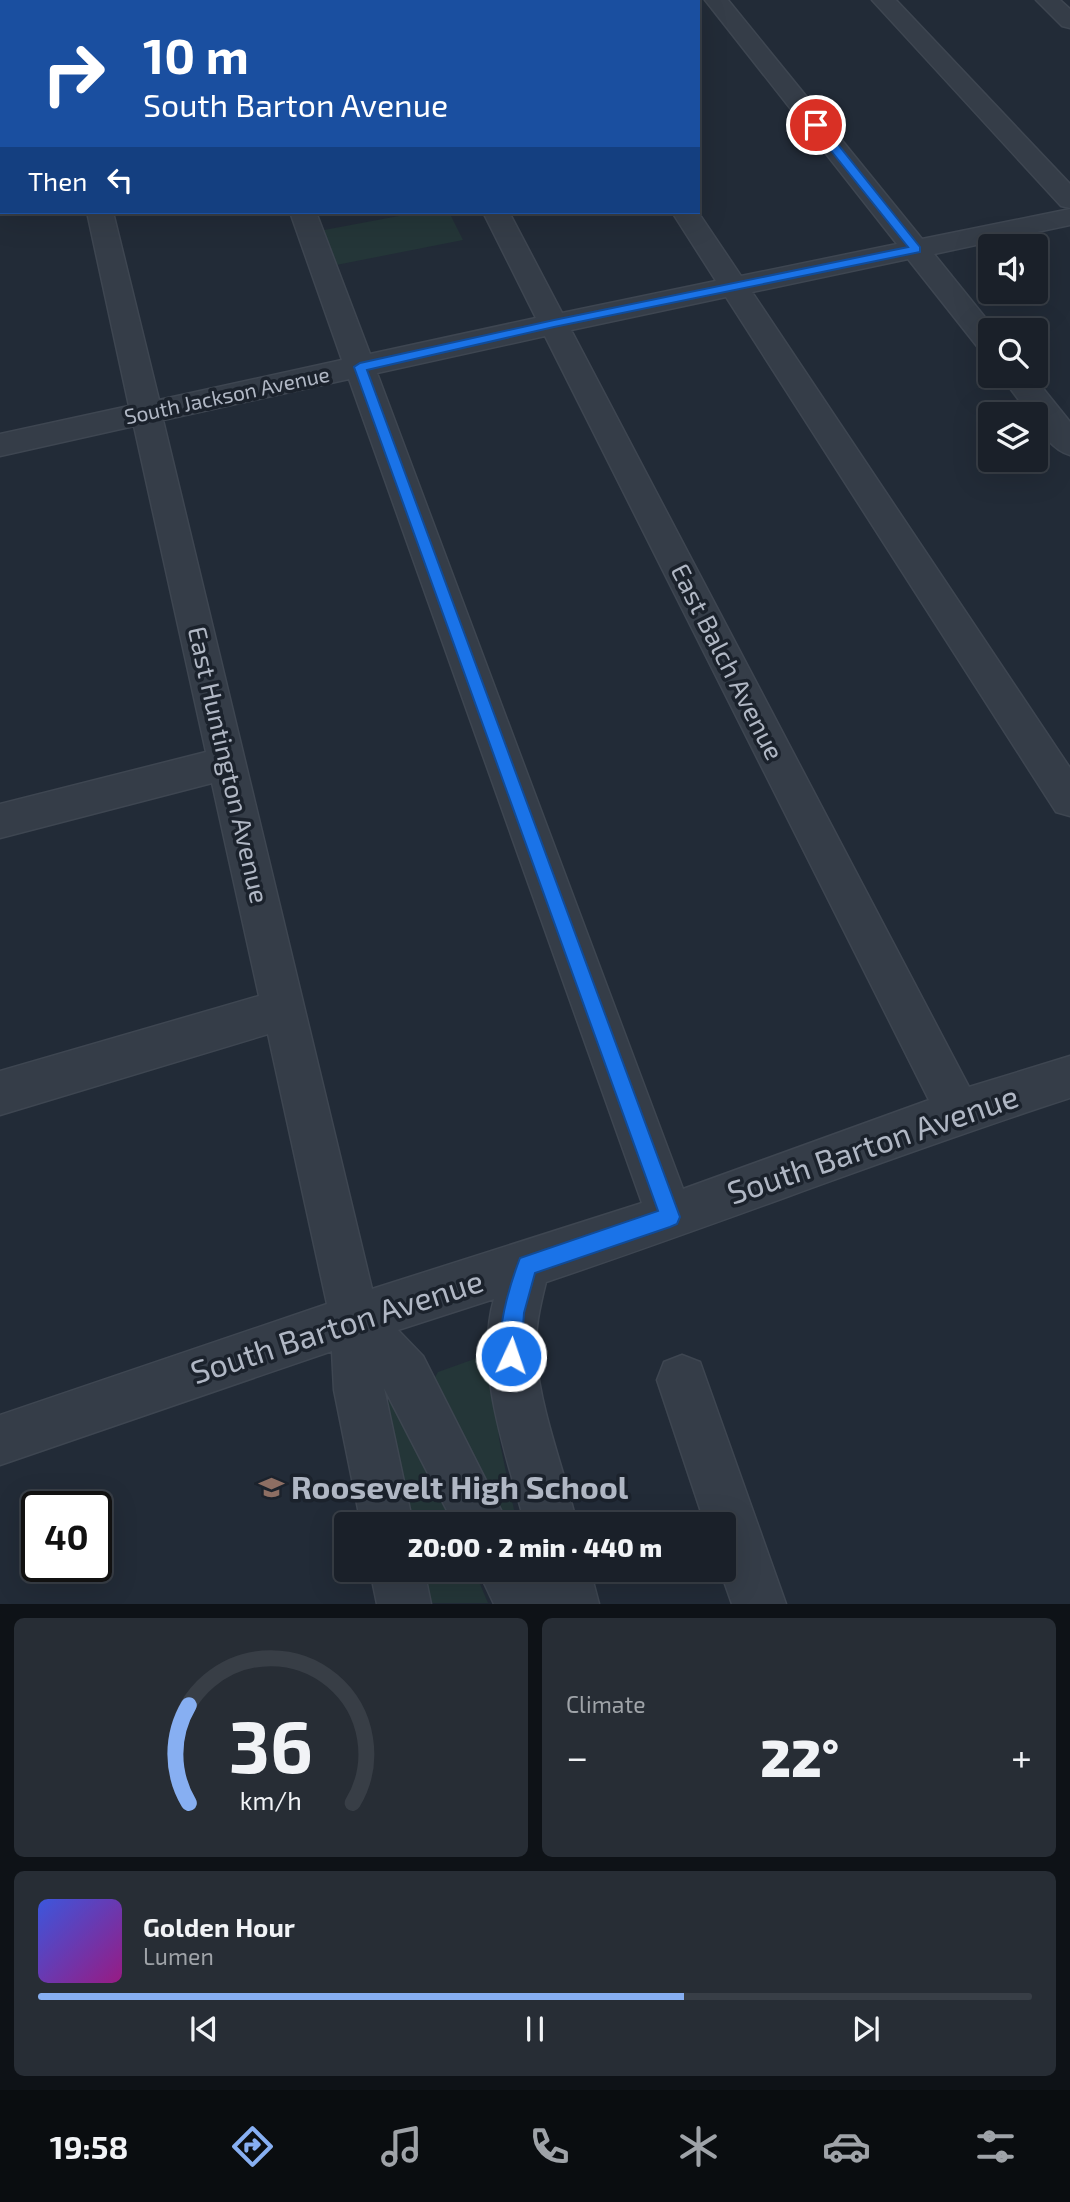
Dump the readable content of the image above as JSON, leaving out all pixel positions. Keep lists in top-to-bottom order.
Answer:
{
  "streets": {
    "street": [
      "South Jackson Avenue",
      "East Balch Avenue",
      "East Huntington Avenue",
      "South Barton Avenue"
    ]
  },
  "crossings": [
    ["South Jackson Avenue", "East Balch Avenue"],
    ["South Jackson Avenue", "East Huntington Avenue"],
    ["East Balch Avenue", "South Barton Avenue"],
    ["East Huntington Avenue", "South Barton Avenue"]
  ],
  "places": {
    "school or university": ["Roosevelt High School"]
  },
  "page": {
    "turn": ["10 m", "South Barton Avenue"],
    "then": "Then",
    "limit": "40",
    "trip": "20:00 · 2 min · 440 m",
    "tile": "Climate",
    "heat": ["−", "22°", "+"],
    "song": ["Golden Hour", "Lumen"],
    "tabs": "19:58",
    "gauge": ["36", "km/h"]
  }
}
